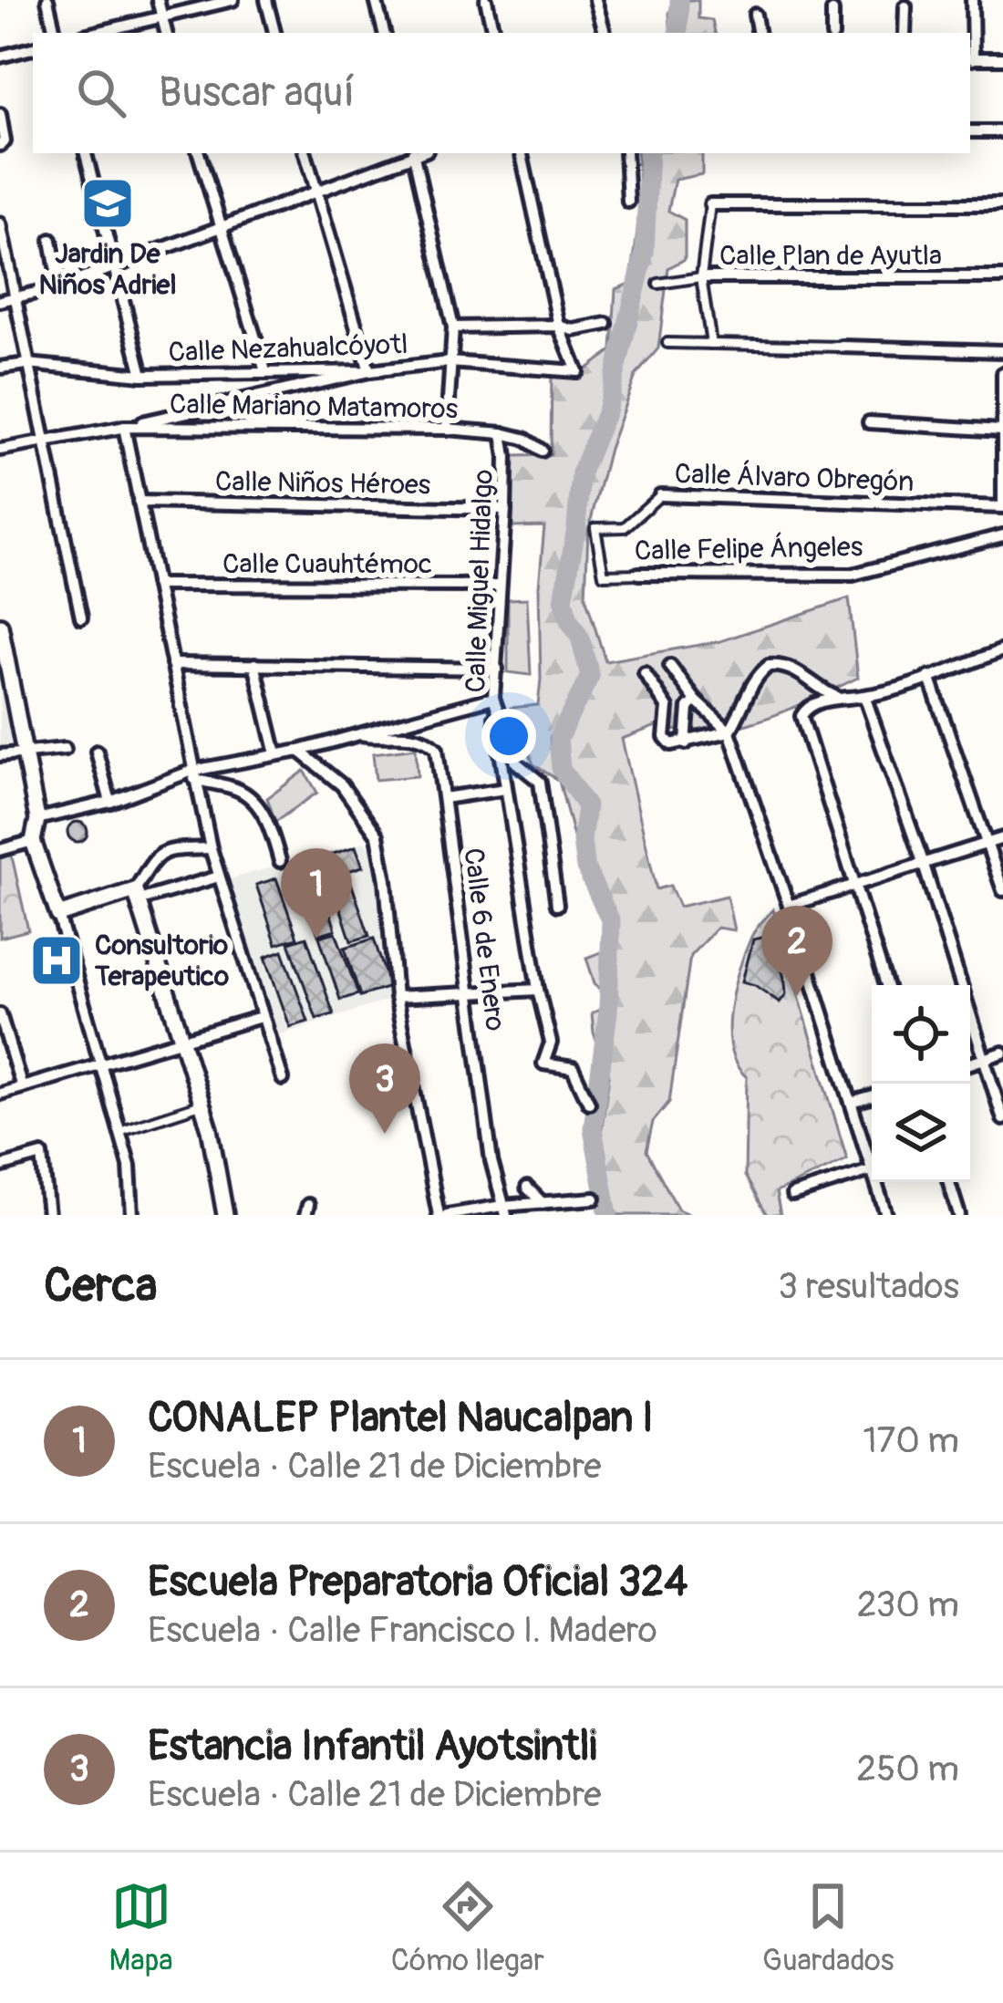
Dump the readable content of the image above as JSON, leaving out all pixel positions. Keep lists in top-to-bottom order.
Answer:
{
  "streets": {
    "street": [
      "Calle Plan de Ayutla",
      "Calle Nezahualcóyotl",
      "Calle Mariano Matamoros",
      "Calle Álvaro Obregón",
      "Calle Niños Héroes",
      "Calle Felipe Ángeles",
      "Calle Cuauhtémoc",
      "Calle Miguel Hidalgo",
      "Calle 6 de Enero"
    ]
  },
  "crossings": [
    ["Calle Mariano Matamoros", "Calle Miguel Hidalgo"],
    ["Calle Álvaro Obregón", "Calle Felipe Ángeles"],
    ["Calle Niños Héroes", "Calle Miguel Hidalgo"],
    ["Calle Cuauhtémoc", "Calle Miguel Hidalgo"]
  ],
  "places": {
    "school or university": ["Jardin De Niños Adriel"],
    "hospital": ["Consultorio Terapeutico"]
  },
  "page": {
    "search": "Buscar aquí",
    "pins": ["1", "2", "3"],
    "heading": ["Cerca", "3 resultados"],
    "list": [
      {
        "mark": "1",
        "name": "CONALEP Plantel Naucalpan I",
        "note": "Escuela · Calle 21 de Diciembre",
        "value": "170 m"
      },
      {
        "mark": "2",
        "name": "Escuela Preparatoria Oficial 324",
        "note": "Escuela · Calle Francisco I. Madero",
        "value": "230 m"
      },
      {
        "mark": "3",
        "name": "Estancia Infantil Ayotsintli",
        "note": "Escuela · Calle 21 de Diciembre",
        "value": "250 m"
      }
    ],
    "nav": ["Mapa", "Cómo llegar", "Guardados"]
  }
}
